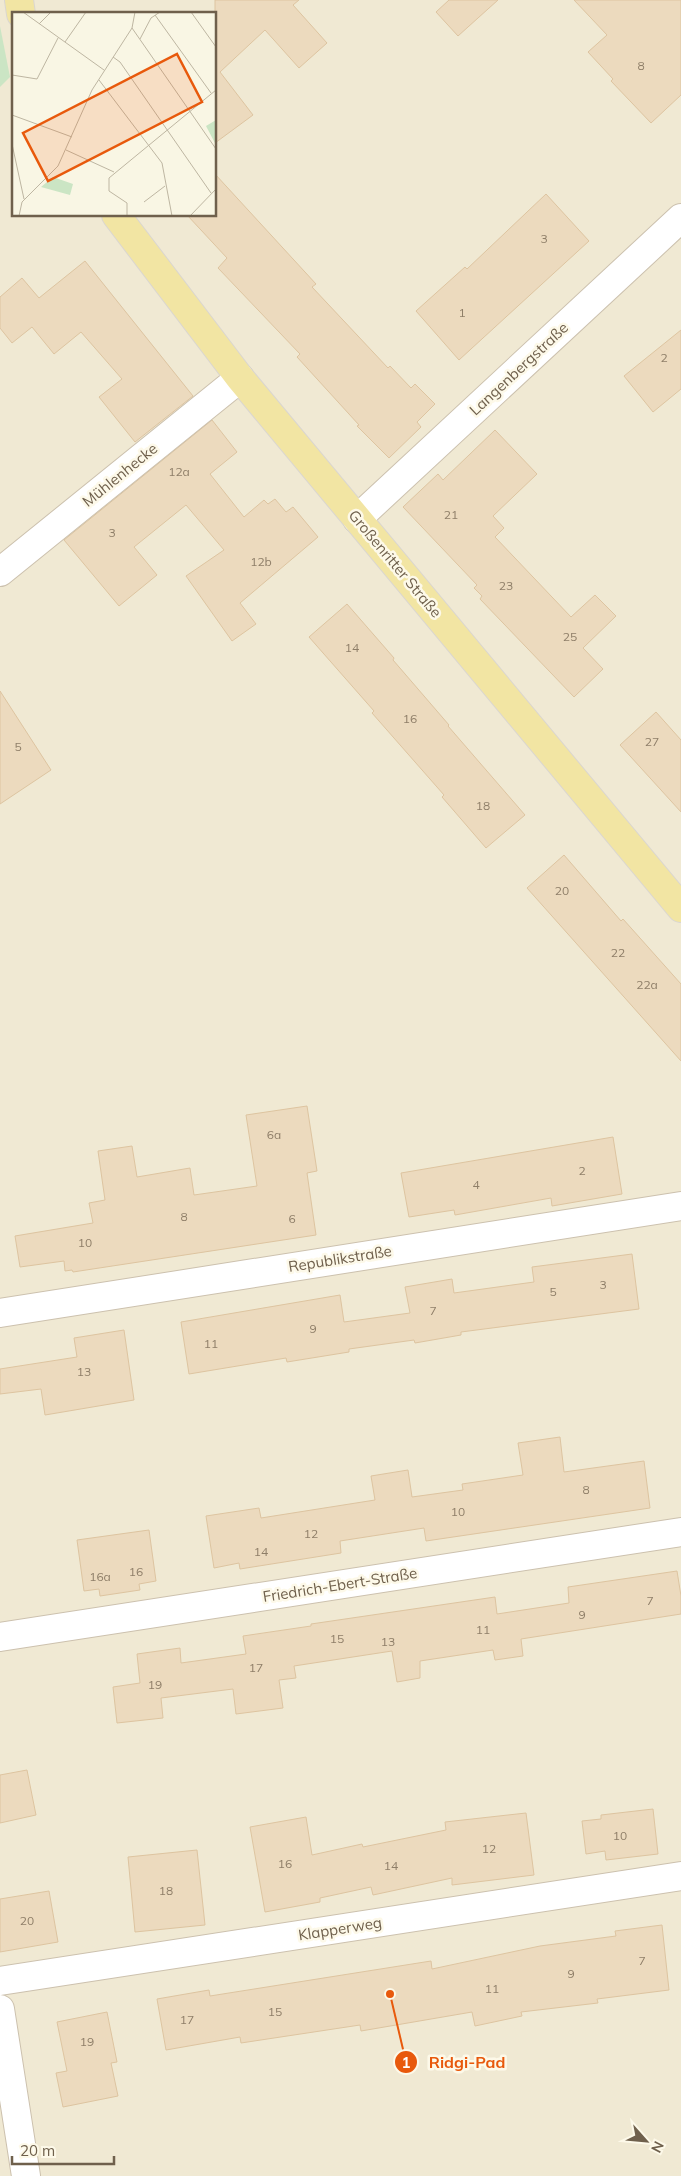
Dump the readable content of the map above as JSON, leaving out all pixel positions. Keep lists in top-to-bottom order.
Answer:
{
  "streets": {
    "main road": ["Großenritter Straße"],
    "street": [
      "Langenbergstraße",
      "Mühlenhecke",
      "Republikstraße",
      "Friedrich-Ebert-Straße",
      "Klapperweg"
    ]
  },
  "crossings": [
    ["Langenbergstraße", "Großenritter Straße"],
    ["Mühlenhecke", "Großenritter Straße"]
  ],
  "places": ["Ridgi-Pad"],
  "house_numbers": [
    "8",
    "3",
    "1",
    "2",
    "12a",
    "21",
    "3",
    "12b",
    "23",
    "25",
    "14",
    "16",
    "27",
    "5",
    "18",
    "20",
    "22",
    "22a",
    "6a",
    "2",
    "4",
    "8",
    "6",
    "10",
    "3",
    "5",
    "7",
    "9",
    "11",
    "13",
    "8",
    "10",
    "12",
    "14",
    "16",
    "16a",
    "7",
    "9",
    "11",
    "15",
    "13",
    "17",
    "19",
    "10",
    "12",
    "16",
    "14",
    "18",
    "20",
    "7",
    "9",
    "11",
    "15",
    "17",
    "19"
  ],
  "scale_bar": "20 m",
  "north": "bottom right"
}
